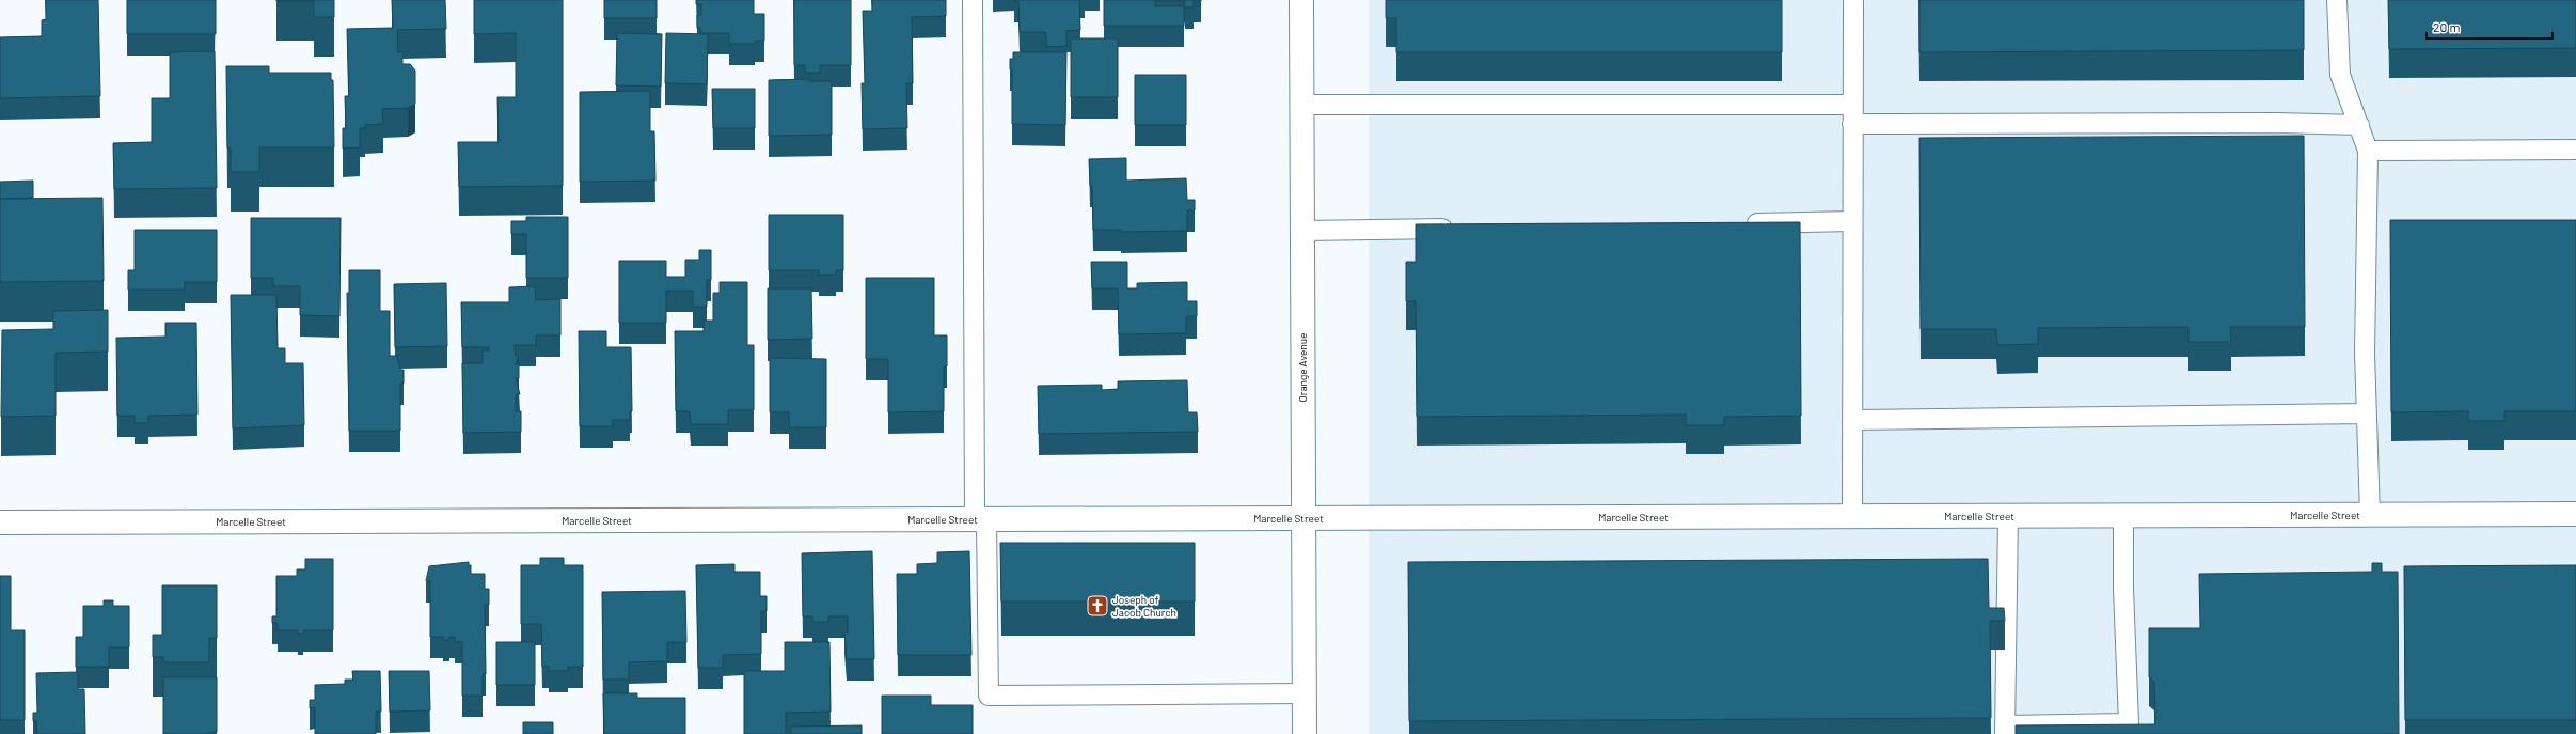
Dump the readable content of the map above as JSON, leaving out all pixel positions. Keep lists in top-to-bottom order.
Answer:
{
  "streets": {
    "street": ["Orange Avenue", "Marcelle Street"]
  },
  "crossings": [
    ["Orange Avenue", "Marcelle Street"]
  ],
  "places": {
    "church": ["Joseph of Jacob Church"]
  },
  "scale_bar": "20 m"
}
